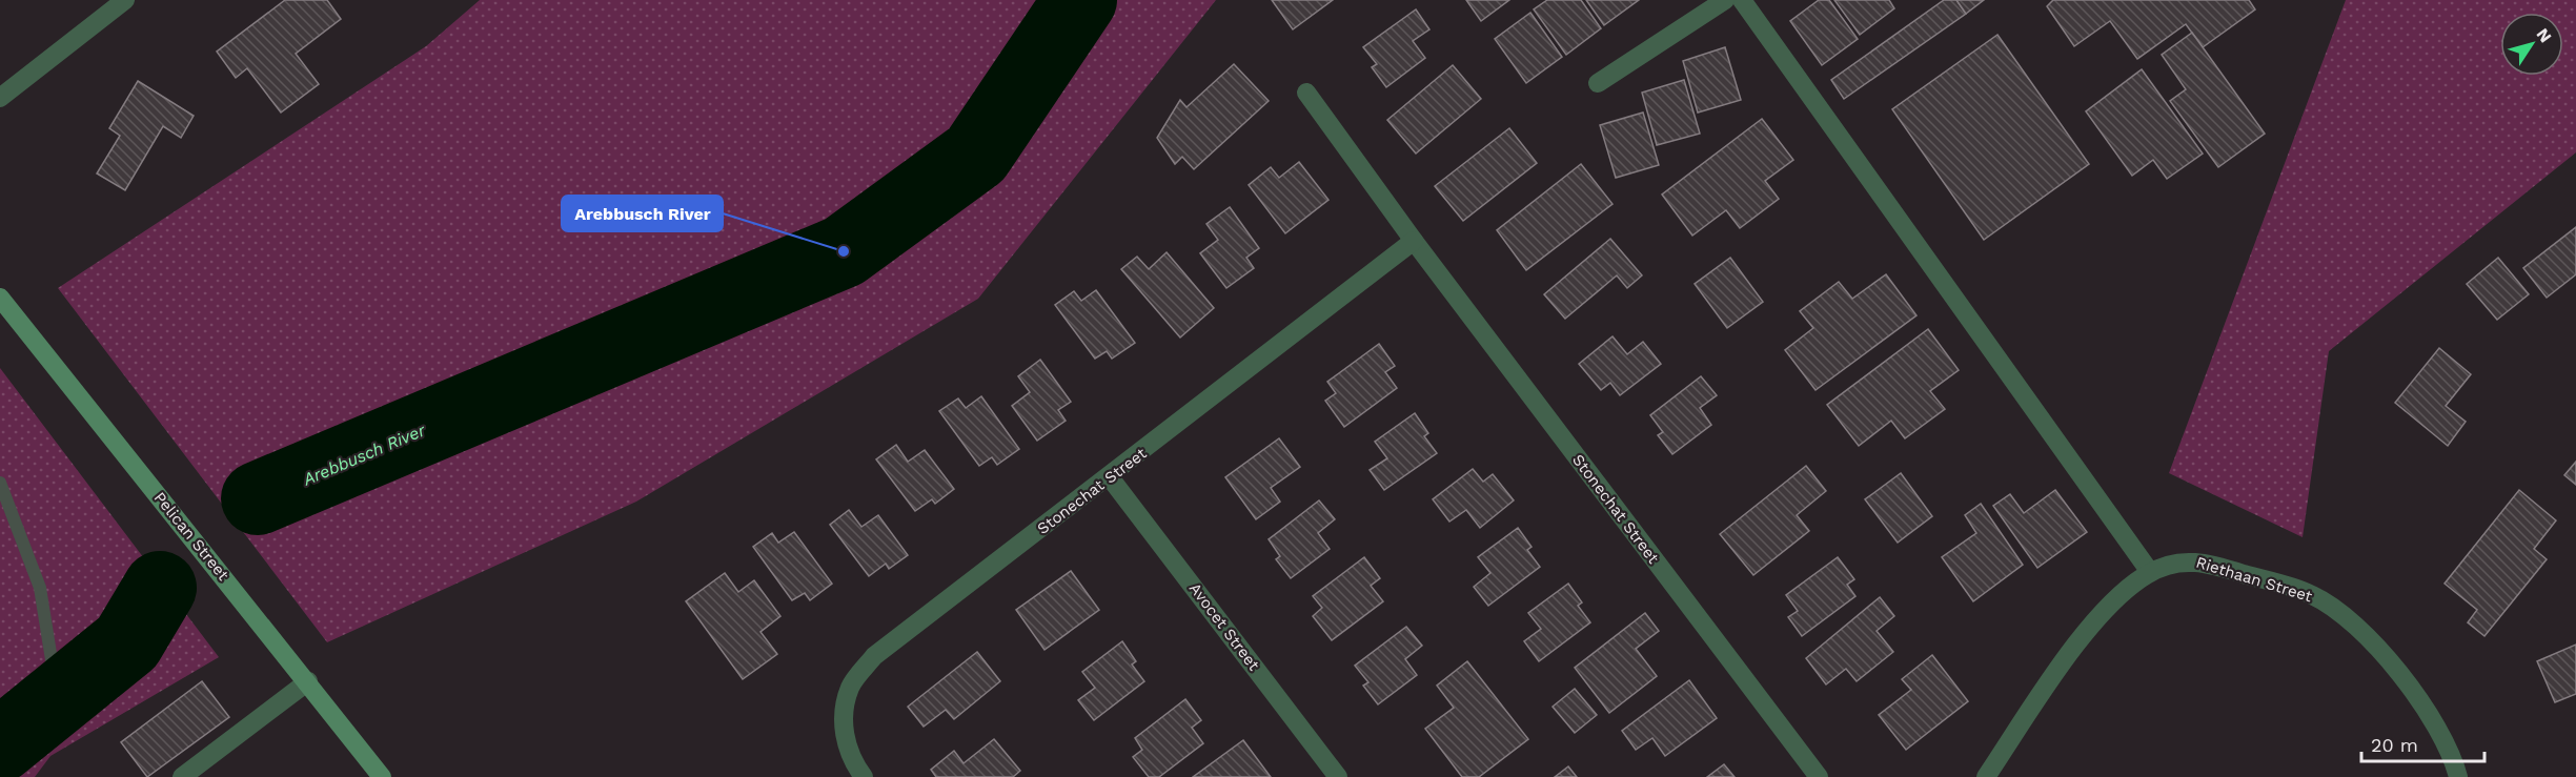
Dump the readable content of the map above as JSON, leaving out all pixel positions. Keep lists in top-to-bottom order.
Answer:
{
  "streets": {
    "street": [
      "Stonechat Street",
      "Pelican Street",
      "Riethaan Street",
      "Avocet Street"
    ]
  },
  "crossings": [
    ["Stonechat Street", "Avocet Street"]
  ],
  "water": ["Arebbusch River"],
  "places": ["Arebbusch River"],
  "scale_bar": "20 m",
  "north": "top right"
}
